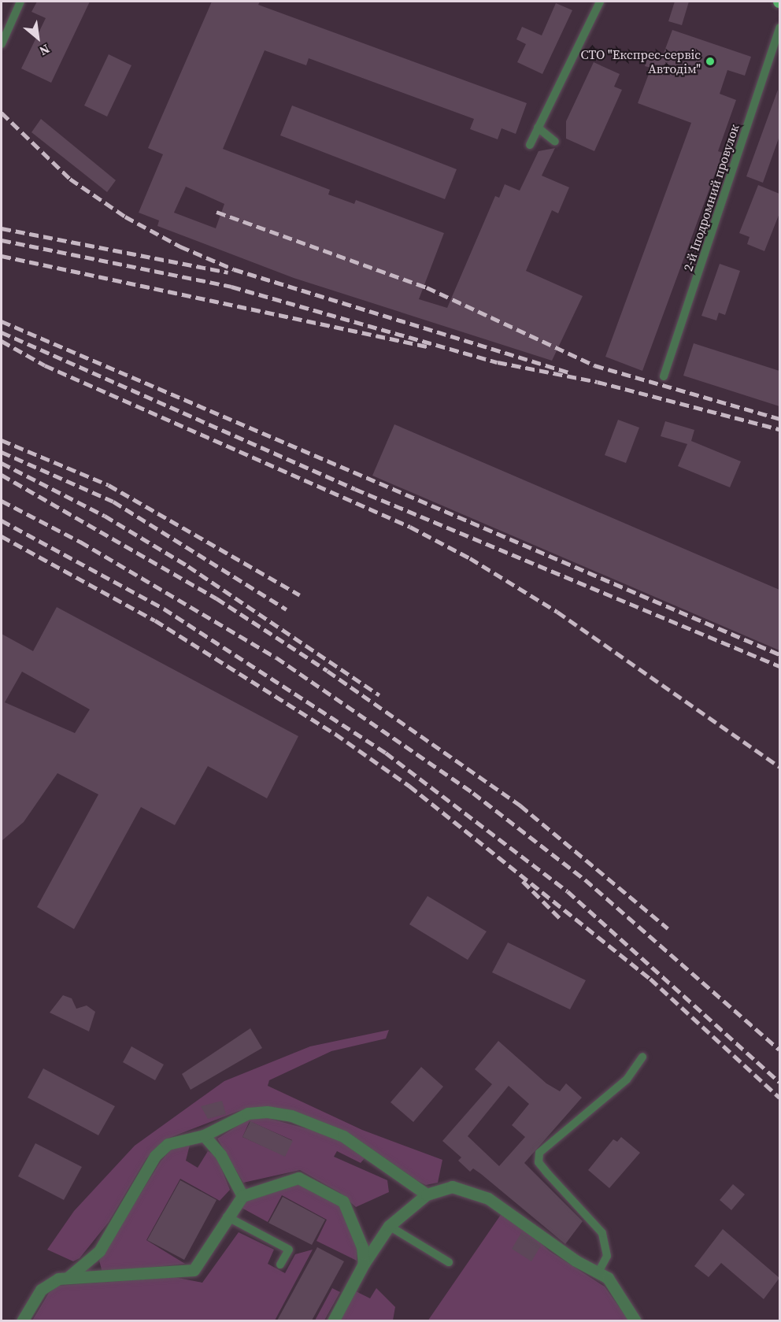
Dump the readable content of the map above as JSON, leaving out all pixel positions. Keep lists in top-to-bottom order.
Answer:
{
  "streets": {
    "lane": ["2-й Іподромний провулок"]
  },
  "places": ["СТО \"Експрес-сервіс Автодім\""],
  "north": "bottom right"
}
